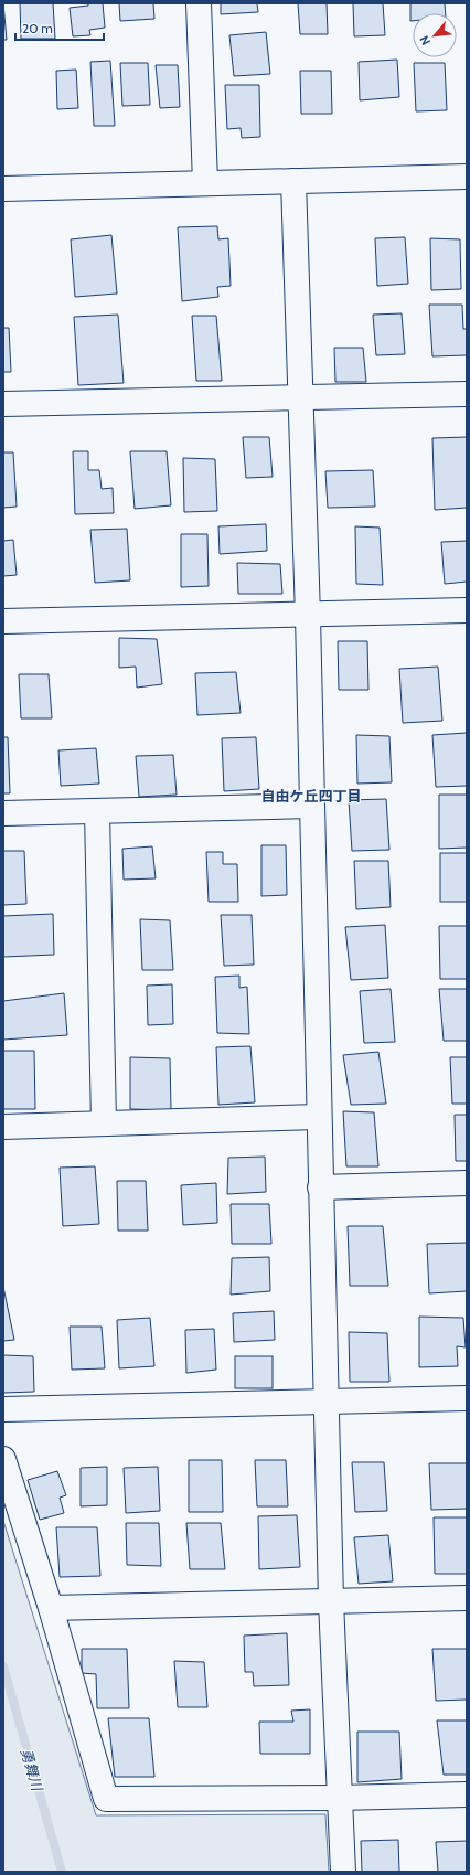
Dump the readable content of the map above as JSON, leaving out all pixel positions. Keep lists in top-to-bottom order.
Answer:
{
  "districts": ["自由ケ丘四丁目"],
  "water": ["勇舞川"],
  "scale_bar": "20 m",
  "north": "bottom left"
}
